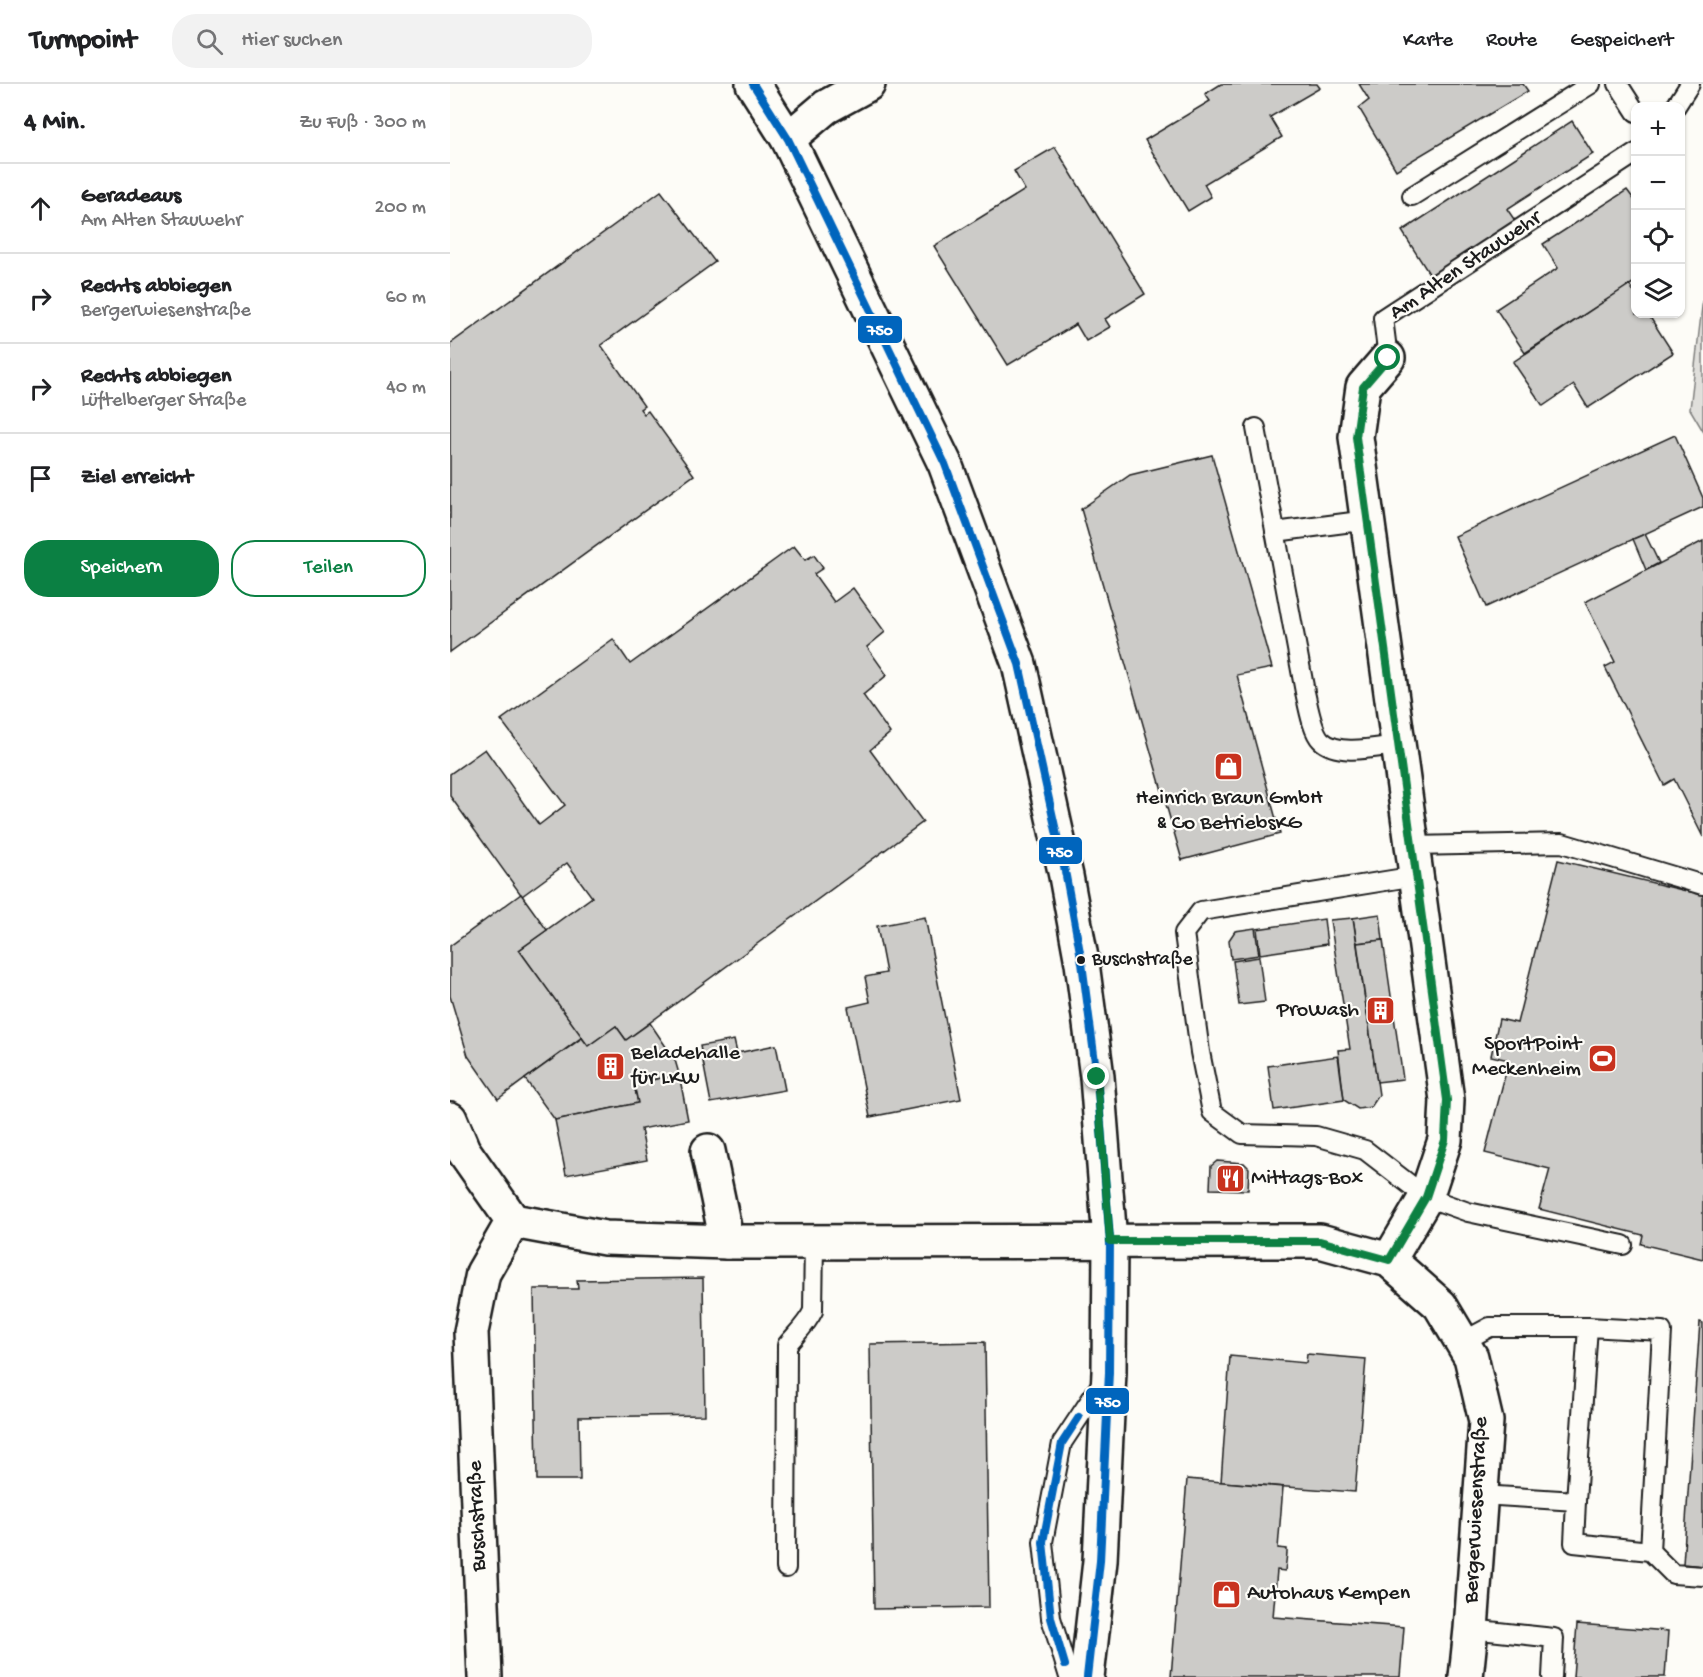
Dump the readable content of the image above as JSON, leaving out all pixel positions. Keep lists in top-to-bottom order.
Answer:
{
  "streets": {
    "street": ["Am Alten Stauwehr", "Bergerwiesenstraße", "Buschstraße"]
  },
  "crossings": [
    ["Am Alten Stauwehr", "Bergerwiesenstraße"]
  ],
  "places": {
    "shop": ["Heinrich Braun GmbH & Co BetriebsKG", "Autohaus Kempen"],
    "other": ["Buschstraße"],
    "building": ["ProWash", "Beladehalle für LKW"],
    "sports": ["SportPoint Meckenheim"],
    "restaurant": ["Mittags-Box"]
  },
  "lines": ["transit line 750"],
  "page": {
    "header": "Turnpoint",
    "search": "Hier suchen",
    "nav": ["Karte", "Route", "Gespeichert"],
    "heading": ["4 Min.", "Zu Fuß · 300 m"],
    "map_buttons": ["+", "−"],
    "list": [
      ["Geradeaus", "Am Alten Stauwehr", "200 m"],
      ["Rechts abbiegen", "Bergerwiesenstraße", "60 m"],
      ["Rechts abbiegen", "Lüftelberger Straße", "40 m"],
      "Ziel erreicht"
    ],
    "buttons": ["Speichern", "Teilen"]
  }
}
